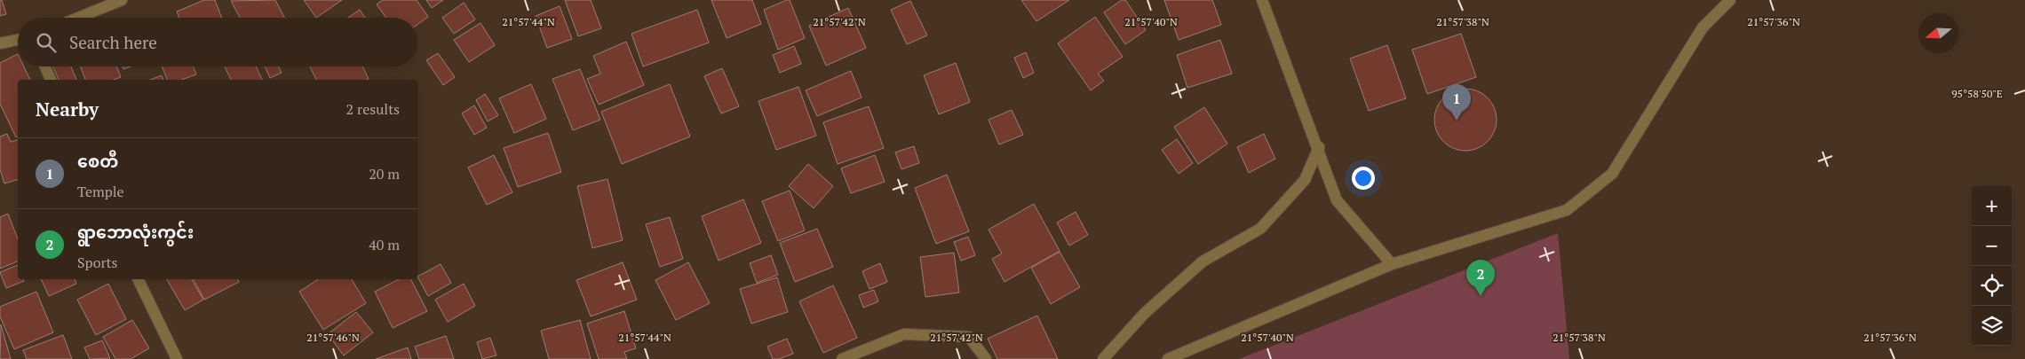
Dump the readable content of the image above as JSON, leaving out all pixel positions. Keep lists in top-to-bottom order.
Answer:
{
  "north": "left",
  "page": {
    "search": "Search here",
    "heading": ["Nearby", "2 results"],
    "pins": ["1", "2"],
    "list": [
      {
        "mark": "1",
        "name": "စေတီ",
        "note": "Temple",
        "value": "20 m"
      },
      {
        "mark": "2",
        "name": "ရွာဘောလုံးကွင်း",
        "note": "Sports",
        "value": "40 m"
      }
    ],
    "map_buttons": ["+", "−"]
  },
  "coordinates": [
    "21°57'44\"N",
    "21°57'40\"N",
    "21°57'38\"N",
    "21°57'42\"N",
    "21°57'36\"N",
    "95°58'50\"E",
    "21°57'46\"N"
  ]
}
